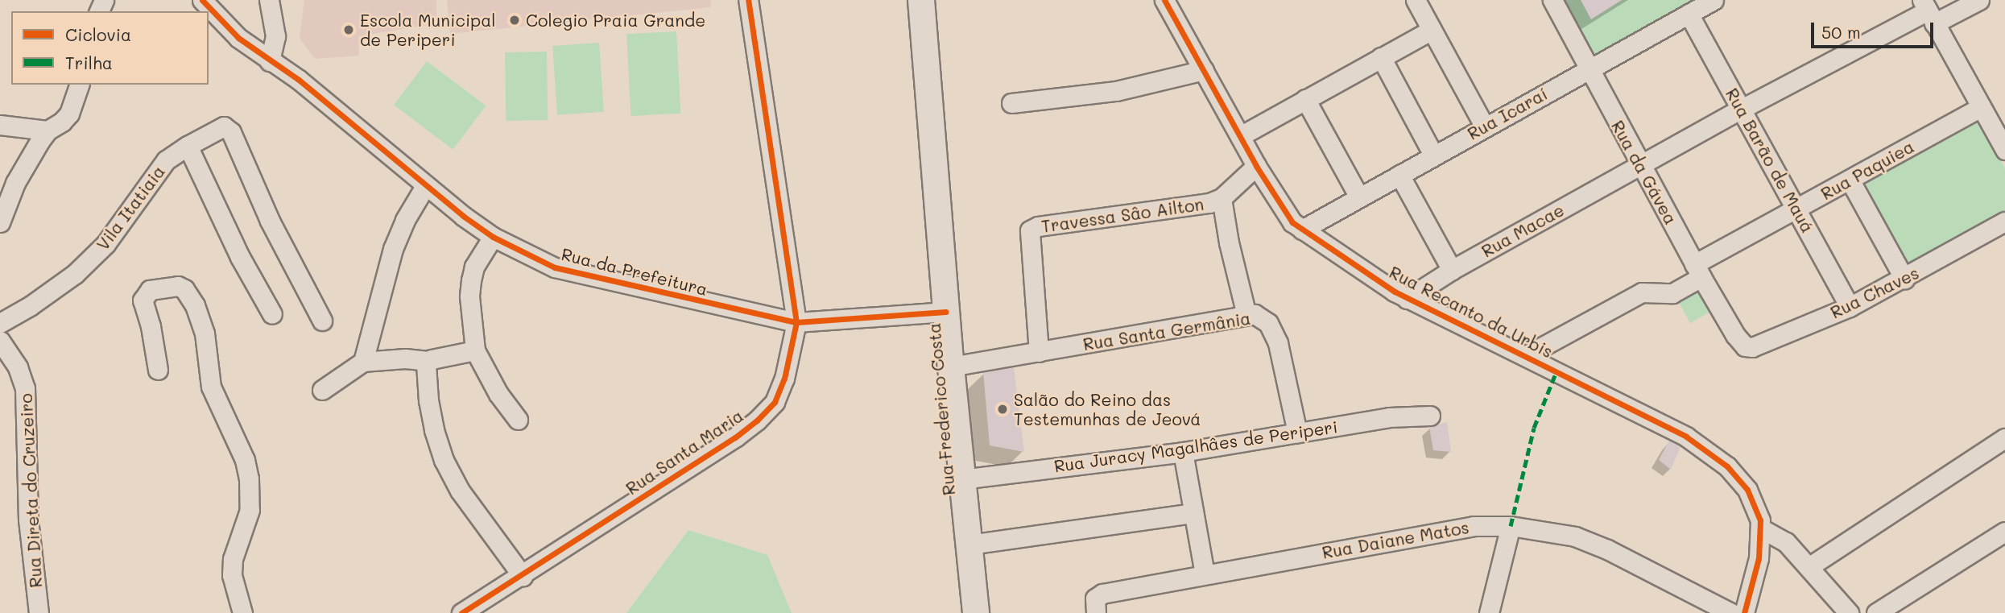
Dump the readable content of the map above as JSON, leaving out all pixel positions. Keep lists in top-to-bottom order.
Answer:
{
  "streets": {
    "main road": ["Rua Frederico Costa"],
    "street": [
      "Rua Icaraí",
      "Rua Barão de Mauá",
      "Rua Paquiea",
      "Rua da Gávea",
      "Vila Itatiaia",
      "Travessa Sâo Ailton",
      "Rua Macae",
      "Rua da Prefeitura",
      "Rua Chaves",
      "Rua Recanto da Urbis",
      "Rua Santa Germânia",
      "Rua Juracy Magalhâes de Periperi",
      "Rua Santa Maria",
      "Rua Direta do Cruzeiro",
      "Rua Daiane Matos"
    ]
  },
  "crossings": [
    ["Rua Icaraí", "Rua Barão de Mauá"],
    ["Rua Icaraí", "Rua da Gávea"],
    ["Rua Icaraí", "Rua Recanto da Urbis"],
    ["Rua Barão de Mauá", "Rua Paquiea"],
    ["Rua Barão de Mauá", "Rua Macae"],
    ["Rua Barão de Mauá", "Rua Chaves"],
    ["Rua Paquiea", "Rua da Gávea"],
    ["Rua Paquiea", "Rua Recanto da Urbis"],
    ["Rua da Gávea", "Rua Macae"],
    ["Rua da Gávea", "Rua Chaves"],
    ["Travessa Sâo Ailton", "Rua Recanto da Urbis"],
    ["Travessa Sâo Ailton", "Rua Santa Germânia"],
    ["Rua Macae", "Rua Recanto da Urbis"],
    ["Rua da Prefeitura", "Rua Frederico Costa"],
    ["Rua da Prefeitura", "Rua Santa Maria"],
    ["Rua Santa Germânia", "Rua Frederico Costa"],
    ["Rua Santa Germânia", "Rua Juracy Magalhâes de Periperi"],
    ["Rua Frederico Costa", "Rua Juracy Magalhâes de Periperi"]
  ],
  "places": ["Colegio Praia Grande", "Escola Municipal de Periperi", "Salão do Reino das Testemunhas de Jeová"],
  "legend": ["Ciclovia", "Trilha"],
  "scale_bar": "50 m"
}
